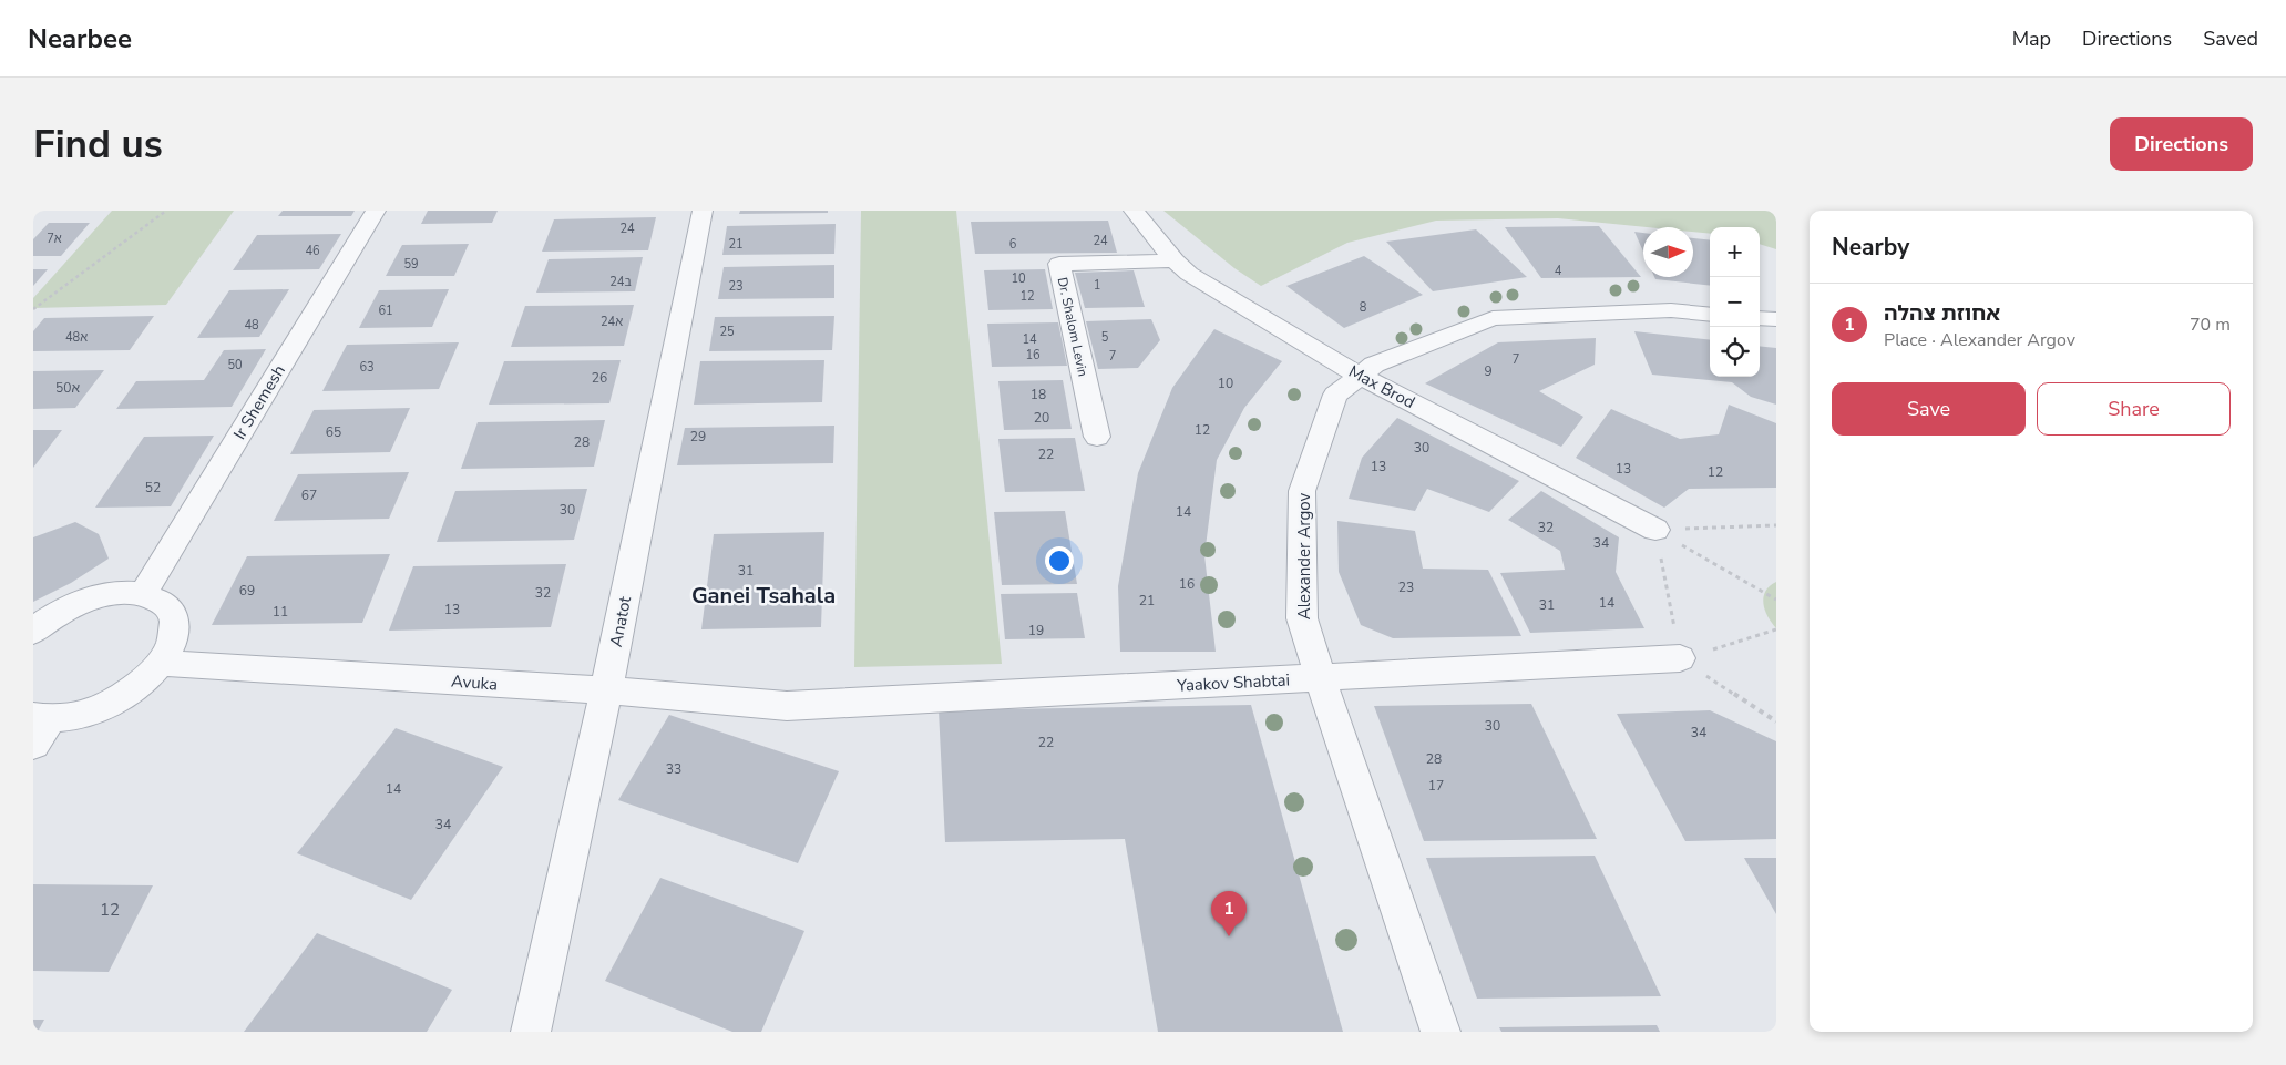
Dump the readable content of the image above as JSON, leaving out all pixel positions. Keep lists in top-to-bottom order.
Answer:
{
  "streets": {
    "street": [
      "Dr. Shalom Levin",
      "Max Brod",
      "Ir Shemesh",
      "Alexander Argov",
      "Anatot",
      "Avuka",
      "Yaakov Shabtai"
    ]
  },
  "crossings": [
    ["Dr. Shalom Levin", "Max Brod"],
    ["Max Brod", "Alexander Argov"],
    ["Alexander Argov", "Yaakov Shabtai"],
    ["Anatot", "Avuka"],
    ["Avuka", "Yaakov Shabtai"]
  ],
  "districts": ["Ganei Tsahala"],
  "house_numbers": [
    "24",
    "7א",
    "24",
    "21",
    "6",
    "46",
    "59",
    "4",
    "10",
    "24ב",
    "1",
    "23",
    "12",
    "8",
    "61",
    "24א",
    "48",
    "25",
    "48א",
    "5",
    "14",
    "16",
    "7",
    "7",
    "50",
    "63",
    "9",
    "26",
    "10",
    "50א",
    "18",
    "20",
    "12",
    "65",
    "29",
    "28",
    "30",
    "22",
    "13",
    "13",
    "12",
    "52",
    "67",
    "30",
    "14",
    "32",
    "34",
    "31",
    "16",
    "23",
    "69",
    "32",
    "21",
    "14",
    "31",
    "13",
    "11",
    "19",
    "30",
    "34",
    "22",
    "28",
    "33",
    "17",
    "14",
    "34",
    "12"
  ],
  "north": "right",
  "page": {
    "header": "Nearbee",
    "nav": ["Map", "Directions", "Saved"],
    "buttons": [
      "Directions",
      ["Save", "Share"]
    ],
    "title": "Find us",
    "heading": "Nearby",
    "map_buttons": ["+", "−"],
    "list": [
      {
        "mark": "1",
        "name": "אחוזת צהלה",
        "note": "Place · Alexander Argov",
        "value": "70 m"
      }
    ],
    "pins": "1"
  }
}
